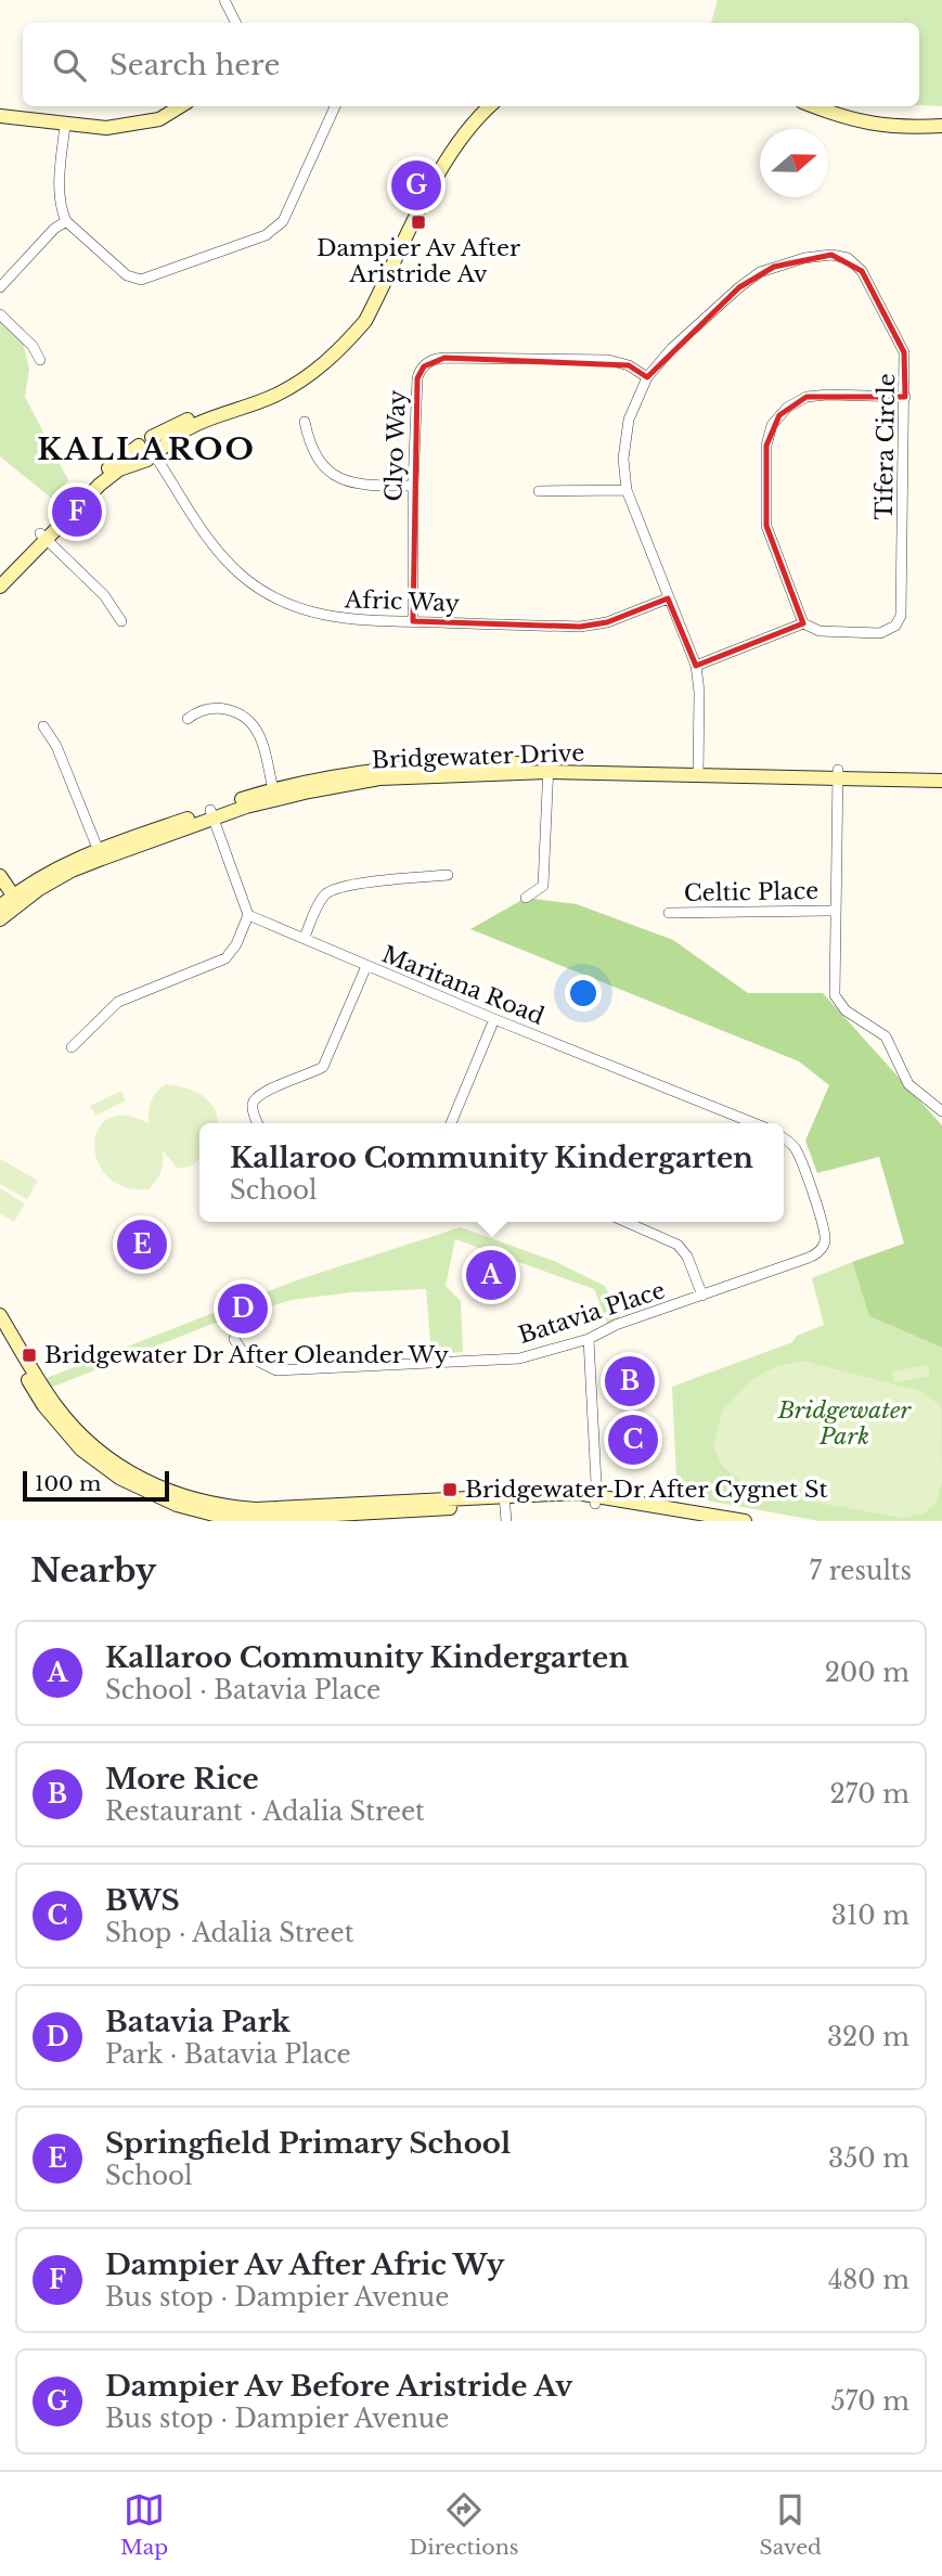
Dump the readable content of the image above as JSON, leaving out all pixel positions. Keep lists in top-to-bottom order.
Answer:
{
  "streets": {
    "street": [
      "Clyo Way",
      "Tifera Circle",
      "Afric Way",
      "Bridgewater Drive",
      "Celtic Place",
      "Maritana Road",
      "Batavia Place"
    ]
  },
  "crossings": [
    ["Clyo Way", "Tifera Circle"],
    ["Clyo Way", "Afric Way"],
    ["Tifera Circle", "Afric Way"],
    ["Tifera Circle", "Bridgewater Drive"]
  ],
  "districts": ["KALLAROO"],
  "parks": ["Bridgewater Park"],
  "places": {
    "transit": ["Dampier Av After Aristride Av", "Bridgewater Dr After Oleander Wy", "Bridgewater Dr After Cygnet St"]
  },
  "scale_bar": "100 m",
  "north": "right",
  "page": {
    "search": "Search here",
    "pins": [
      "G",
      "F",
      "E",
      "A",
      "D",
      "B",
      "C"
    ],
    "popup": ["Kallaroo Community Kindergarten", "School"],
    "scale": "100 m",
    "heading": ["Nearby", "7 results"],
    "list": [
      {
        "mark": "A",
        "name": "Kallaroo Community Kindergarten",
        "note": "School · Batavia Place",
        "value": "200 m"
      },
      {
        "mark": "B",
        "name": "More Rice",
        "note": "Restaurant · Adalia Street",
        "value": "270 m"
      },
      {
        "mark": "C",
        "name": "BWS",
        "note": "Shop · Adalia Street",
        "value": "310 m"
      },
      {
        "mark": "D",
        "name": "Batavia Park",
        "note": "Park · Batavia Place",
        "value": "320 m"
      },
      {
        "mark": "E",
        "name": "Springfield Primary School",
        "note": "School",
        "value": "350 m"
      },
      {
        "mark": "F",
        "name": "Dampier Av After Afric Wy",
        "note": "Bus stop · Dampier Avenue",
        "value": "480 m"
      },
      {
        "mark": "G",
        "name": "Dampier Av Before Aristride Av",
        "note": "Bus stop · Dampier Avenue",
        "value": "570 m"
      }
    ],
    "nav": ["Map", "Directions", "Saved"]
  }
}
